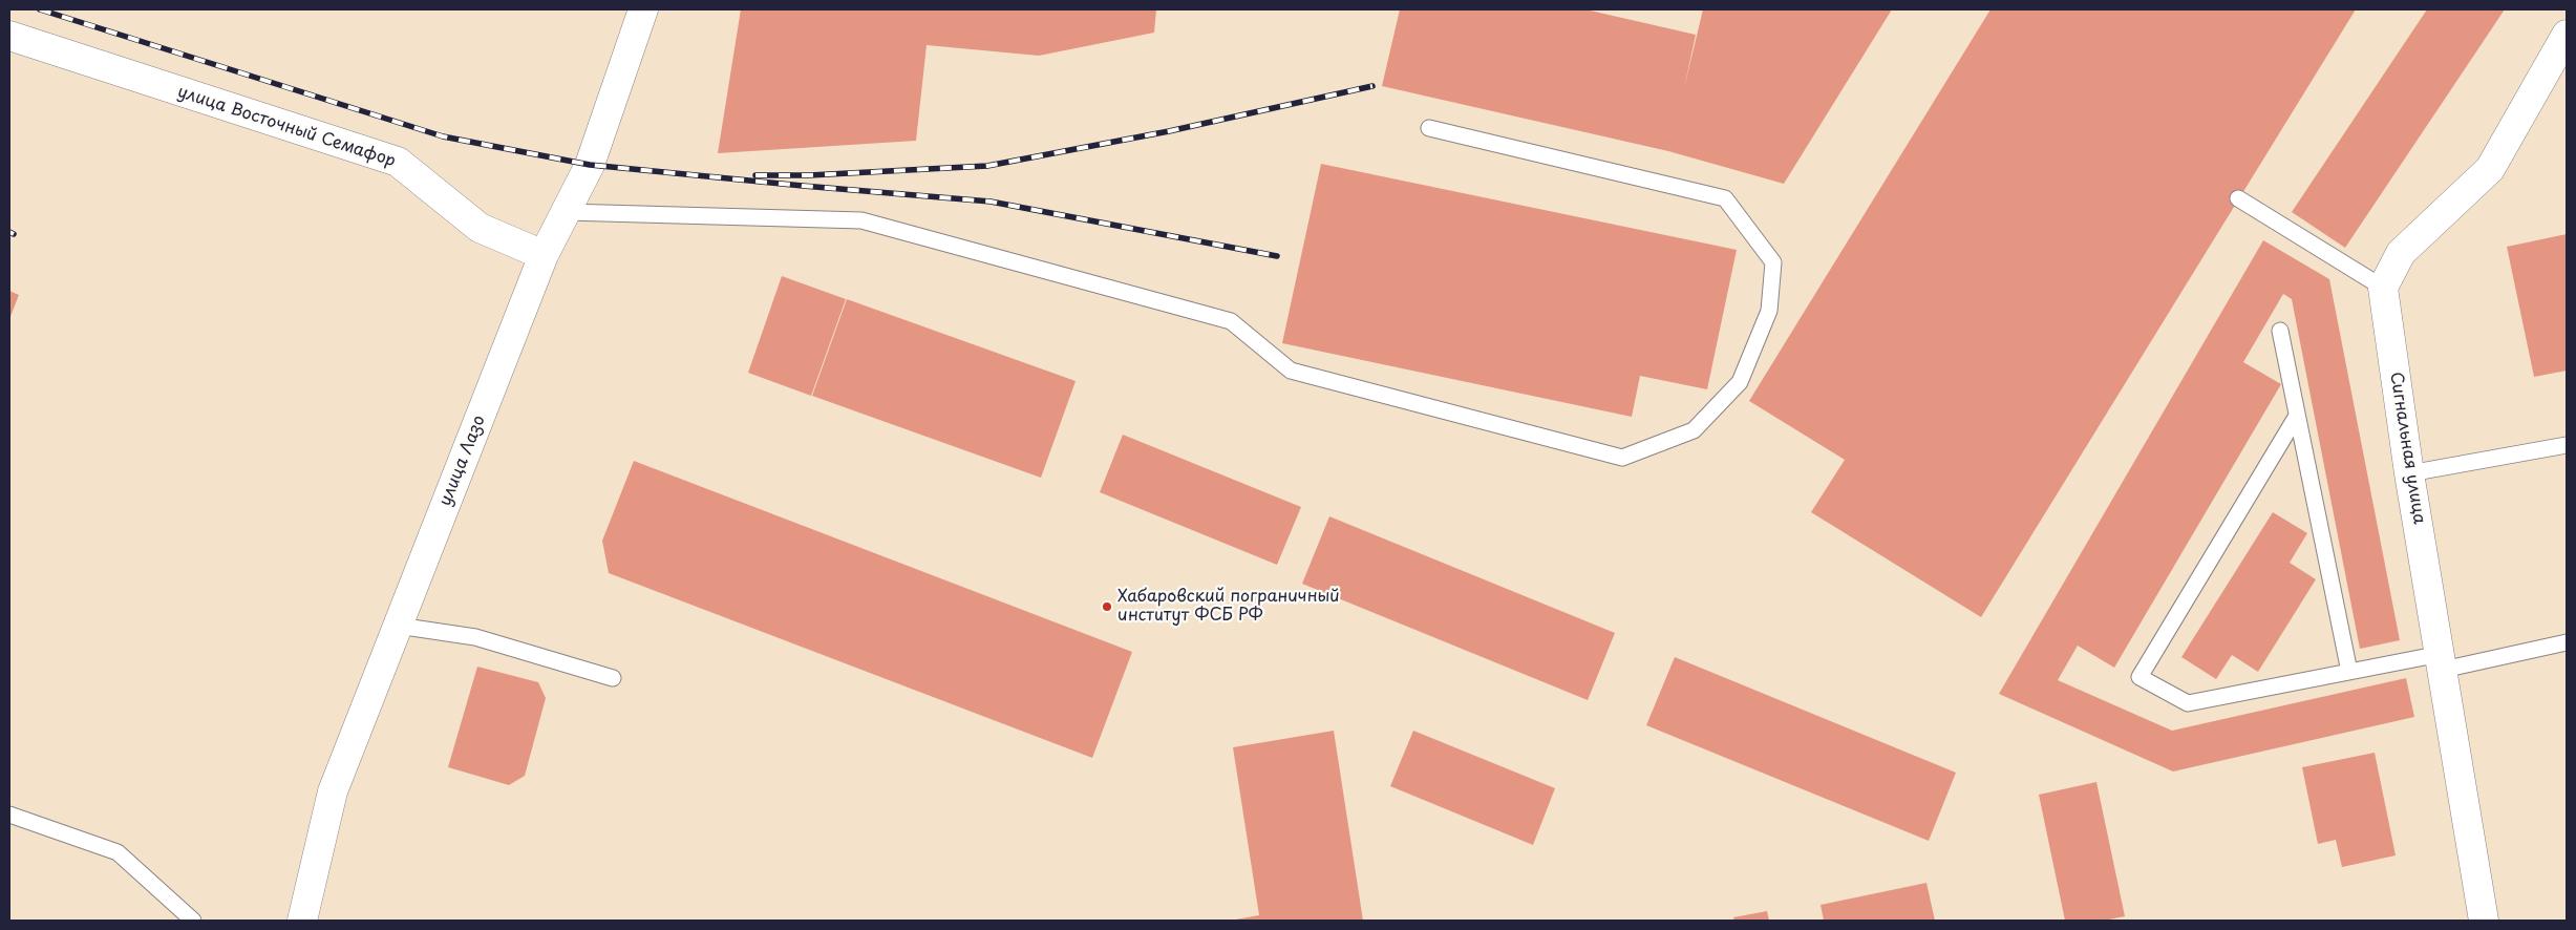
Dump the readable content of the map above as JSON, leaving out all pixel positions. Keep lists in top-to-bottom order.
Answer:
{
  "streets": {
    "street": ["улица Восточный Семафор", "Сигнальная улица", "улица Лазо"]
  },
  "crossings": [
    ["улица Восточный Семафор", "улица Лазо"]
  ],
  "places": ["Хабаровский пограничный институт ФСБ РФ"]
}
